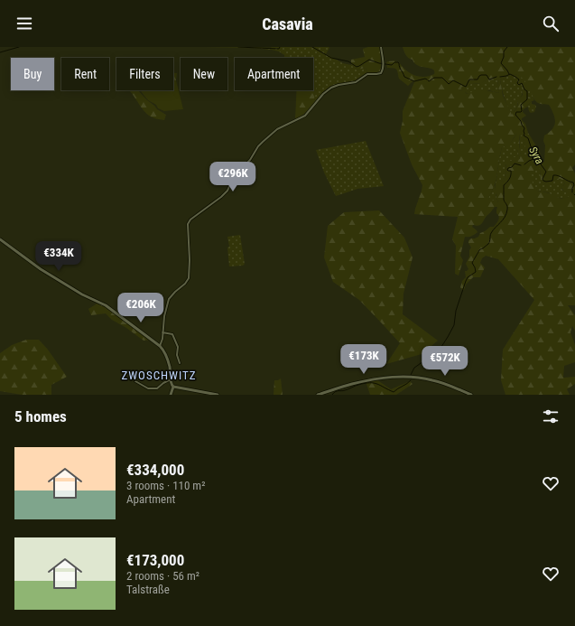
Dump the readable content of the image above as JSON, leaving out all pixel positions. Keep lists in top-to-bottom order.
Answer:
{
  "districts": ["ZWOSCHWITZ"],
  "water": ["Syra"],
  "page": {
    "header": "Casavia",
    "chip": [
      "Buy",
      "Rent",
      "Filters",
      "New",
      "Apartment"
    ],
    "price": [
      "€296K",
      "€334K",
      "€206K",
      "€173K",
      "€572K"
    ],
    "heading": "5 homes",
    "list": [
      {
        "name": "€334,000",
        "note": "3 rooms · 110 m² · Apartment"
      },
      {
        "name": "€173,000",
        "note": "2 rooms · 56 m² · Talstraße"
      }
    ]
  }
}
